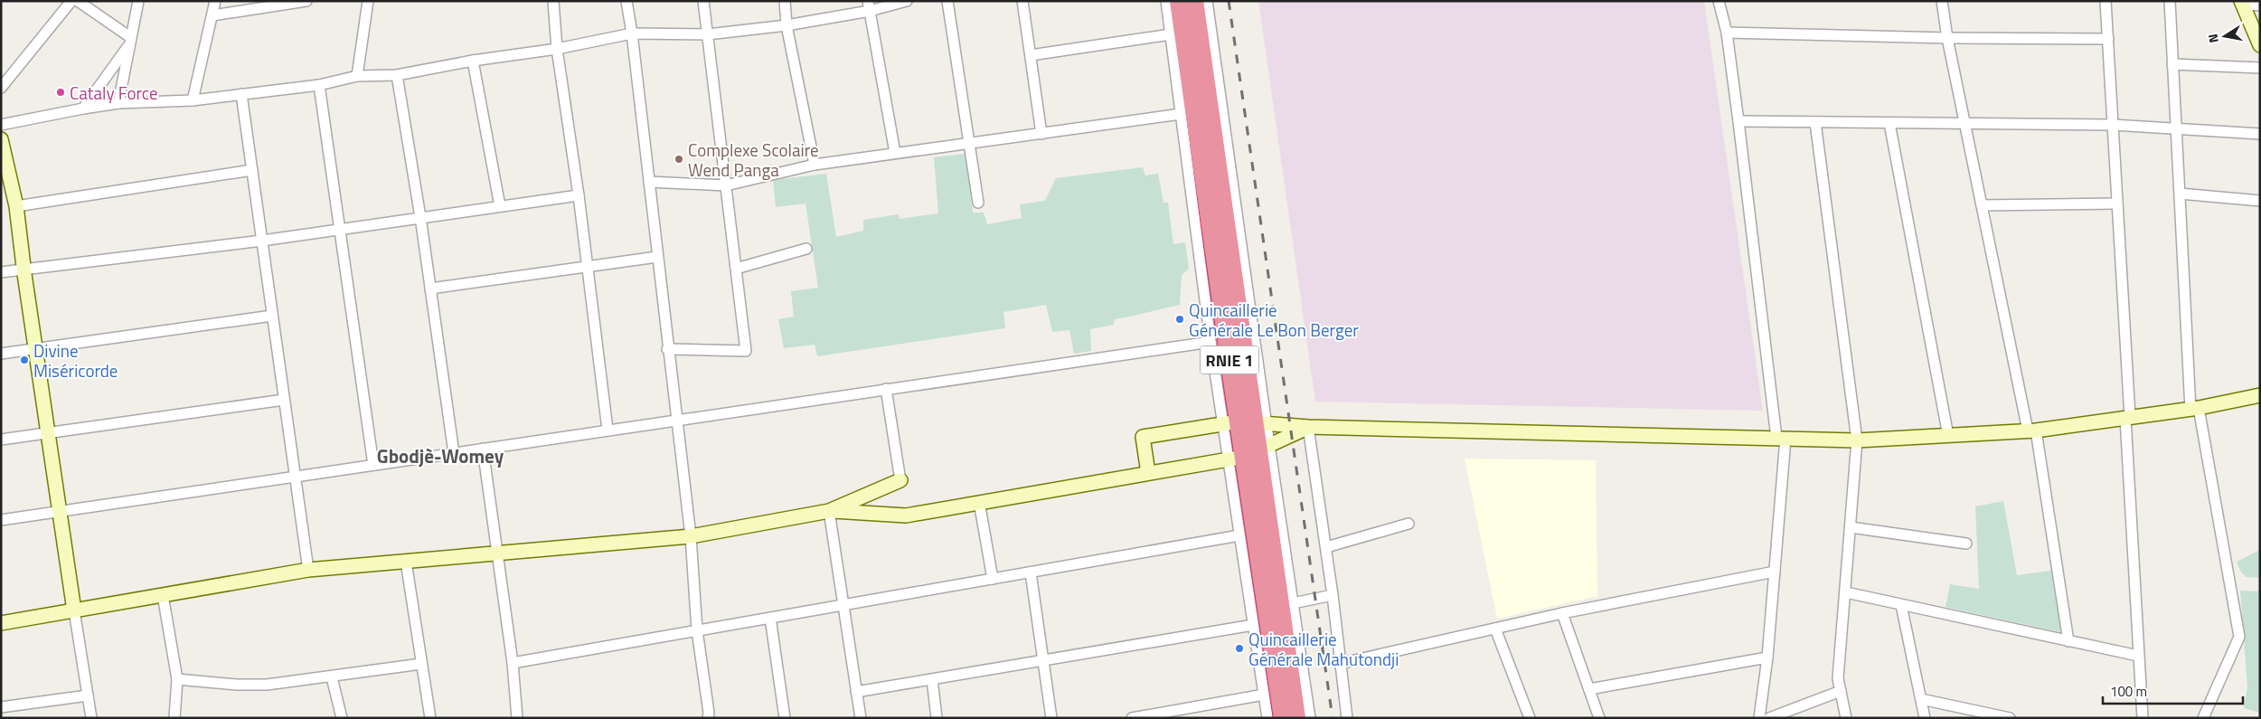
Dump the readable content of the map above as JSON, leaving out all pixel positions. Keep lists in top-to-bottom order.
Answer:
{
  "streets": {
    "highway": ["RNIE 1"]
  },
  "districts": ["Gbodjè-Womey"],
  "places": [
    "Cataly Force",
    "Complexe Scolaire Wend Panga",
    "Quincaillerie Générale Le Bon Berger",
    "Divine Miséricorde",
    "Quincaillerie Générale Mahutondji"
  ],
  "scale_bar": "100 m",
  "north": "left"
}
